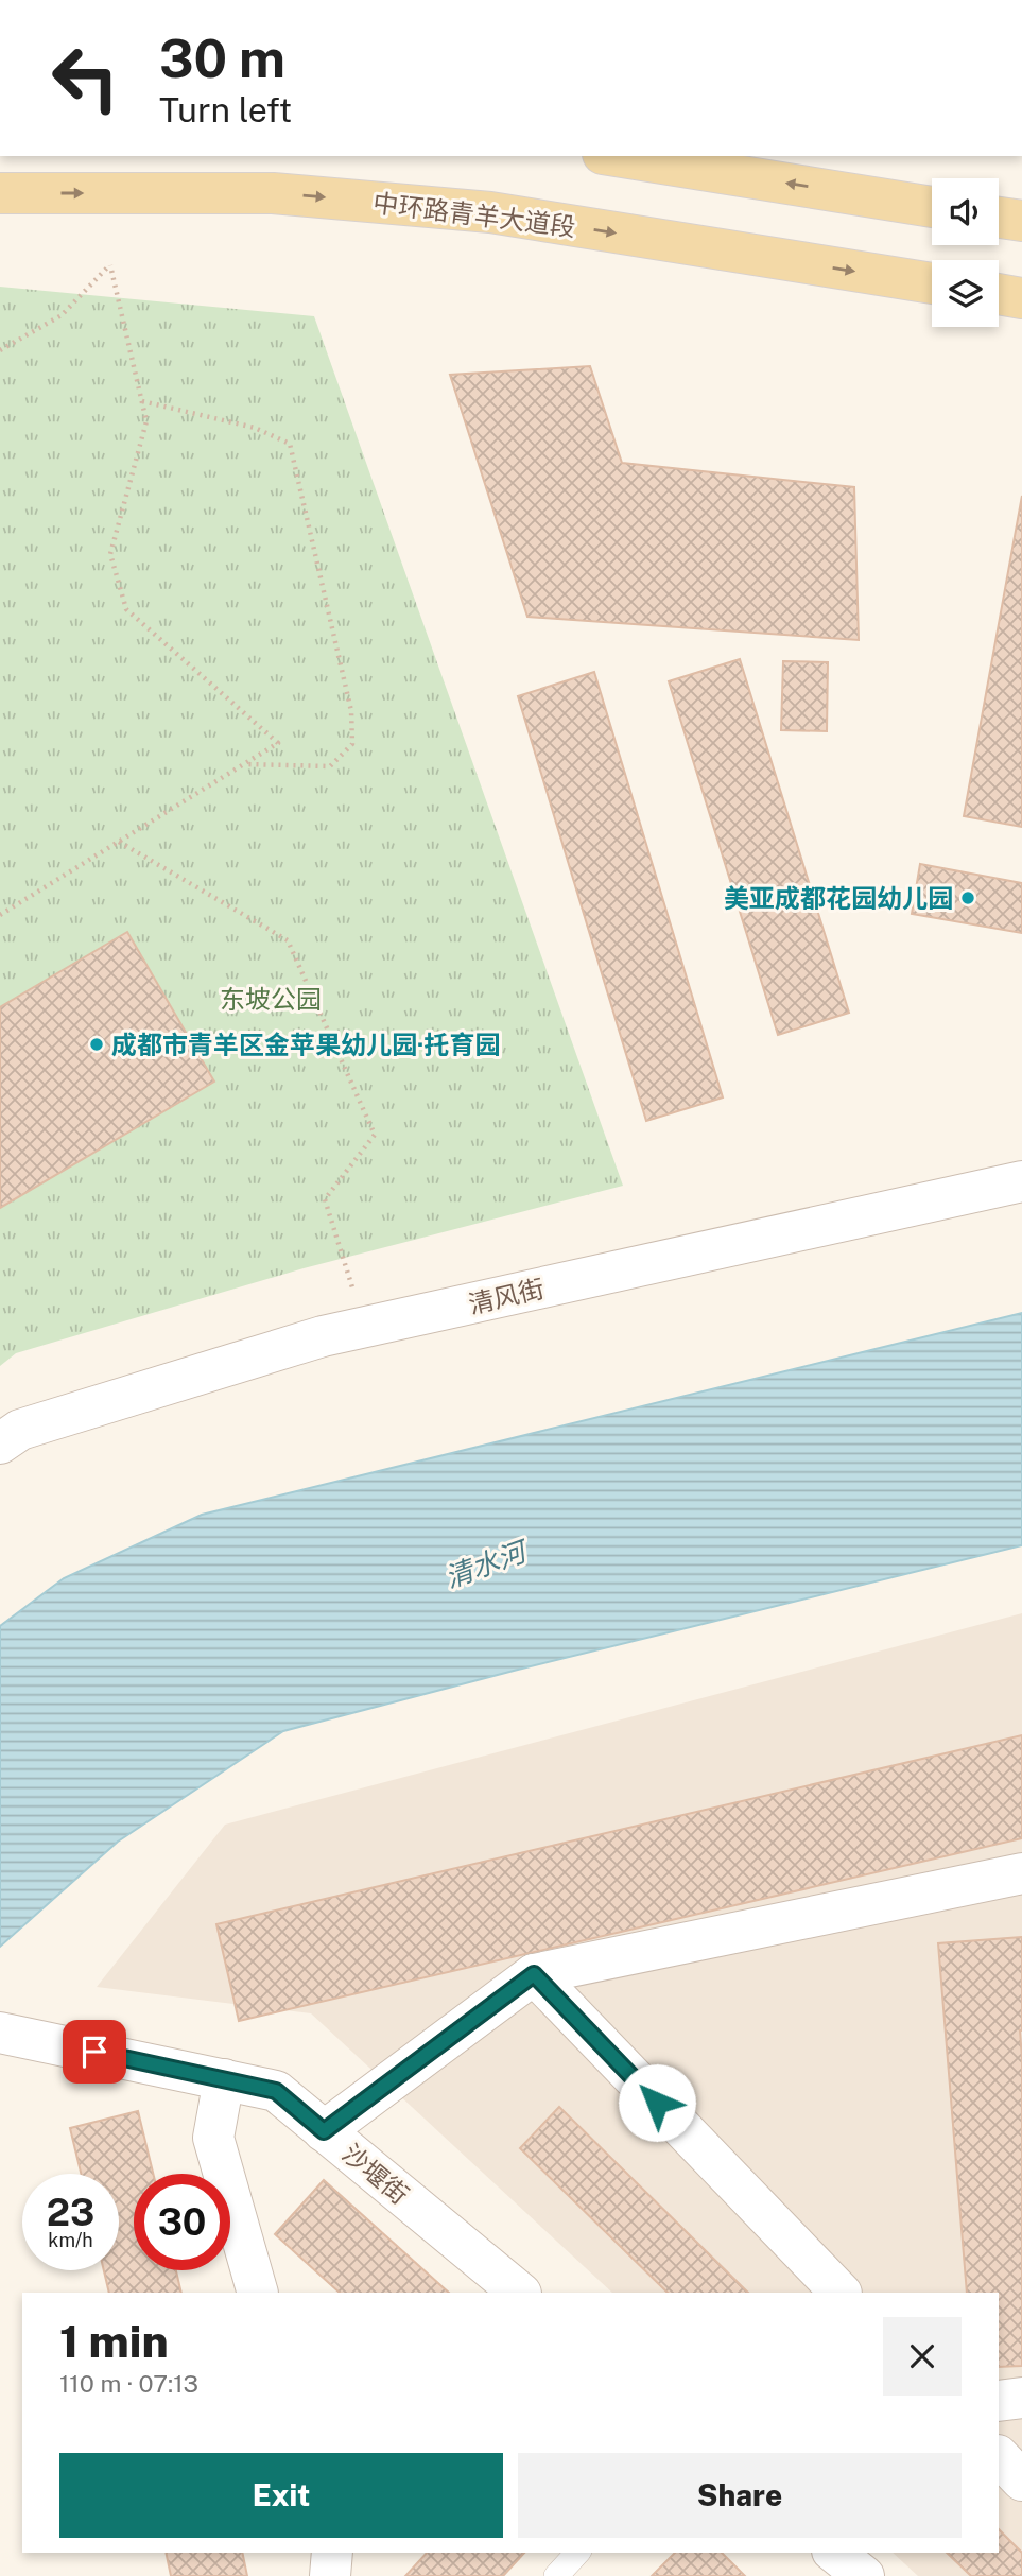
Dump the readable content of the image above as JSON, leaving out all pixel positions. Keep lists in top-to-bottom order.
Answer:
{
  "streets": {
    "main road": ["中环路青羊大道段"],
    "street": ["清风街", "沙堰街"]
  },
  "water": ["清水河"],
  "parks": ["东坡公园"],
  "places": ["美亚成都花园幼儿园", "成都市青羊区金苹果幼儿园·托育园"],
  "page": {
    "turn": ["30 m", "Turn left"],
    "speed": "23 km/h",
    "limit": "30",
    "heading": ["1 min", "110 m · 07:13"],
    "buttons": ["Exit", "Share"]
  }
}
